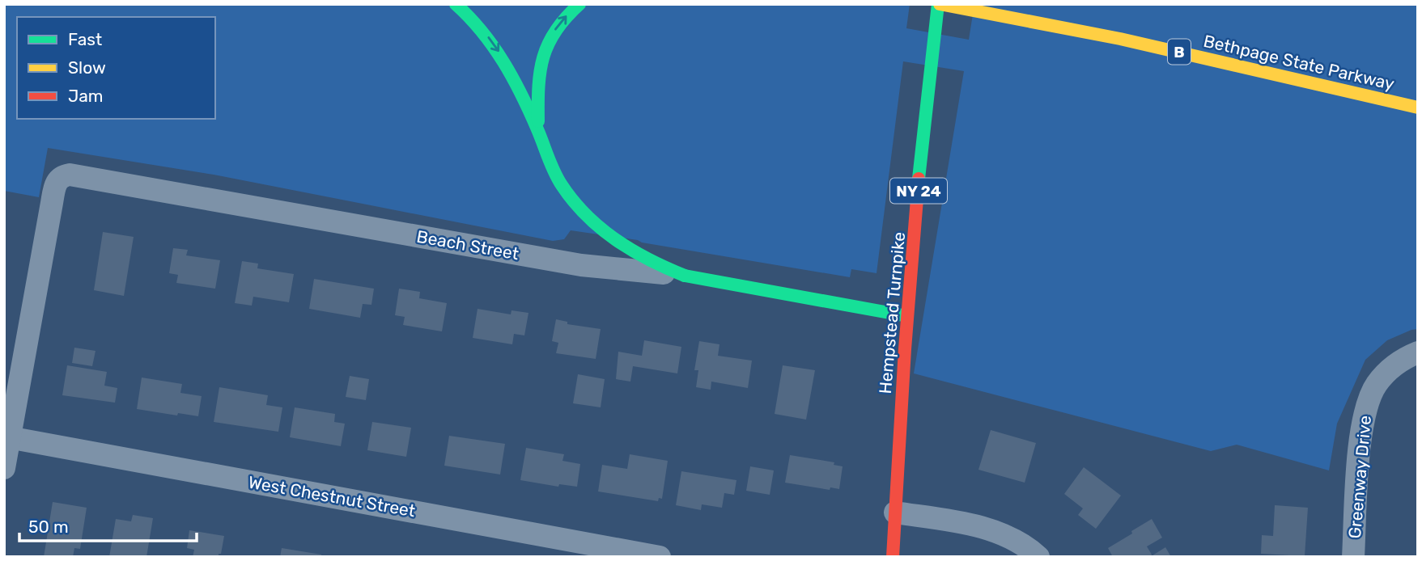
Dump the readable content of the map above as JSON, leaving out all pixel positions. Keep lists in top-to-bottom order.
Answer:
{
  "streets": {
    "main road": [
      "B",
      "Bethpage State Parkway",
      "NY 24",
      "Beach Street",
      "Hempstead Turnpike"
    ],
    "street": ["Greenway Drive", "West Chestnut Street"]
  },
  "crossings": [
    ["Bethpage State Parkway", "Hempstead Turnpike"],
    ["Beach Street", "Hempstead Turnpike"],
    ["Beach Street", "West Chestnut Street"]
  ],
  "legend": ["Fast", "Slow", "Jam"],
  "scale_bar": "50 m"
}
